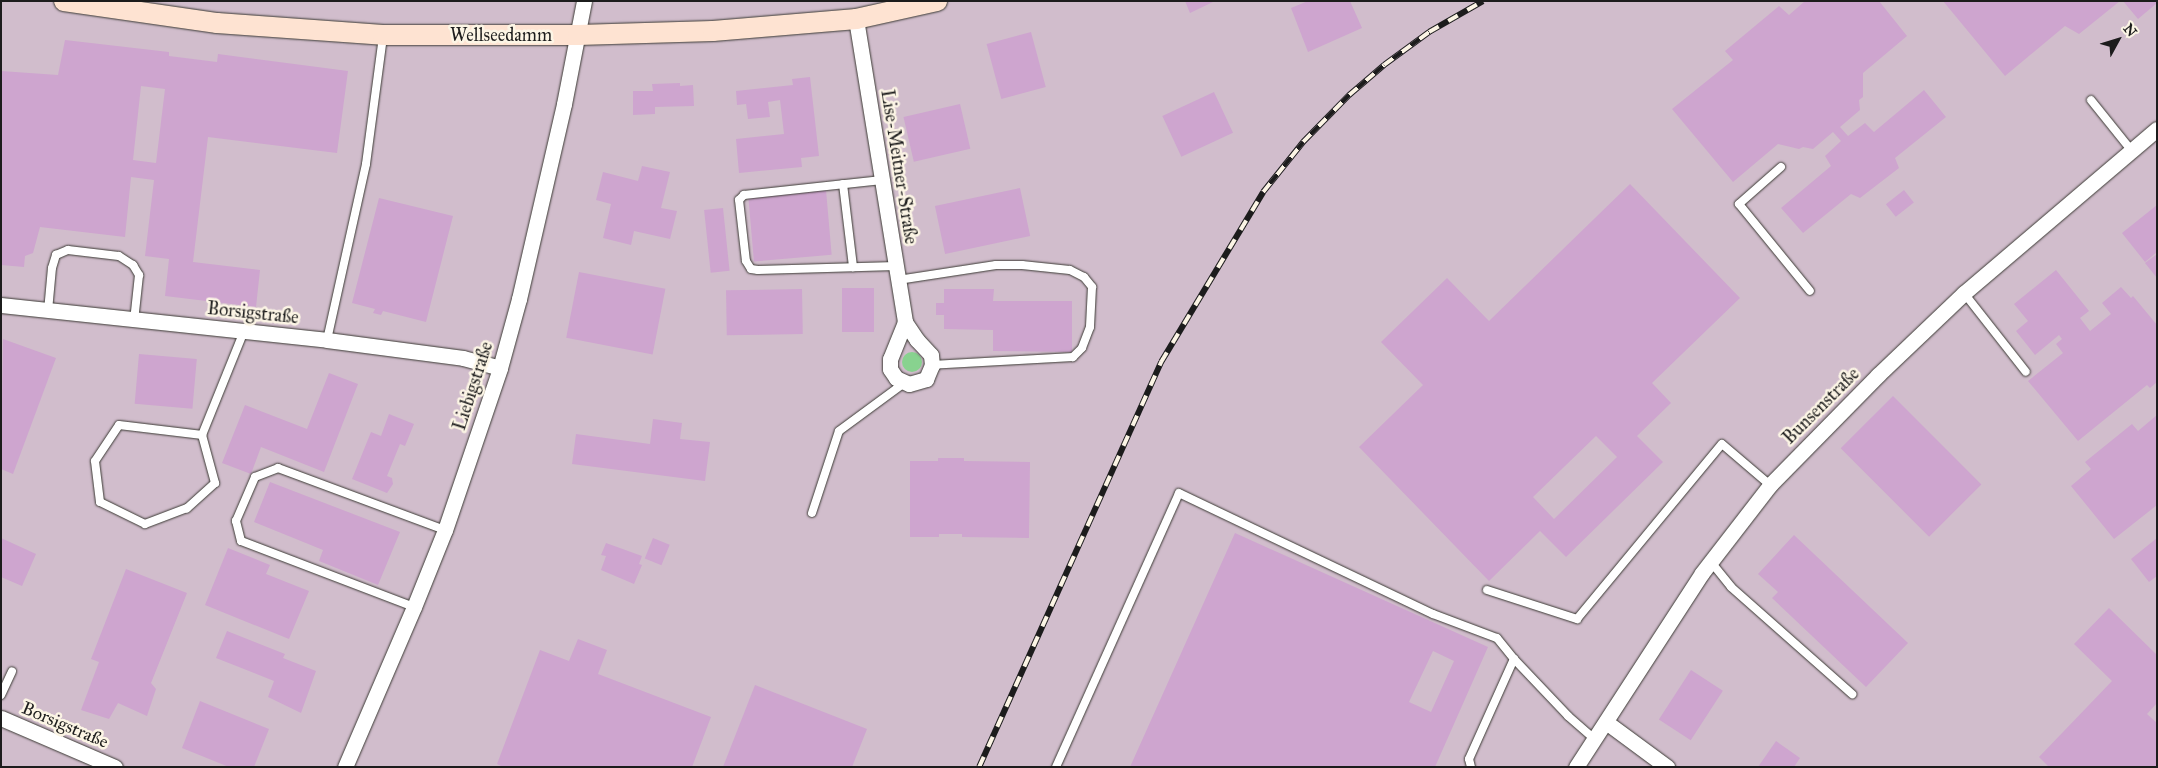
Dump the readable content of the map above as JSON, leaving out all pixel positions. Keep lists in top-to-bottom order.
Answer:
{
  "streets": {
    "main road": ["Wellseedamm"],
    "street": [
      "Lise-Meitner-Straße",
      "Borsigstraße",
      "Liebigstraße",
      "Bunsenstraße"
    ]
  },
  "crossings": [
    ["Wellseedamm", "Lise-Meitner-Straße"],
    ["Wellseedamm", "Liebigstraße"],
    ["Borsigstraße", "Liebigstraße"]
  ],
  "north": "top right"
}
